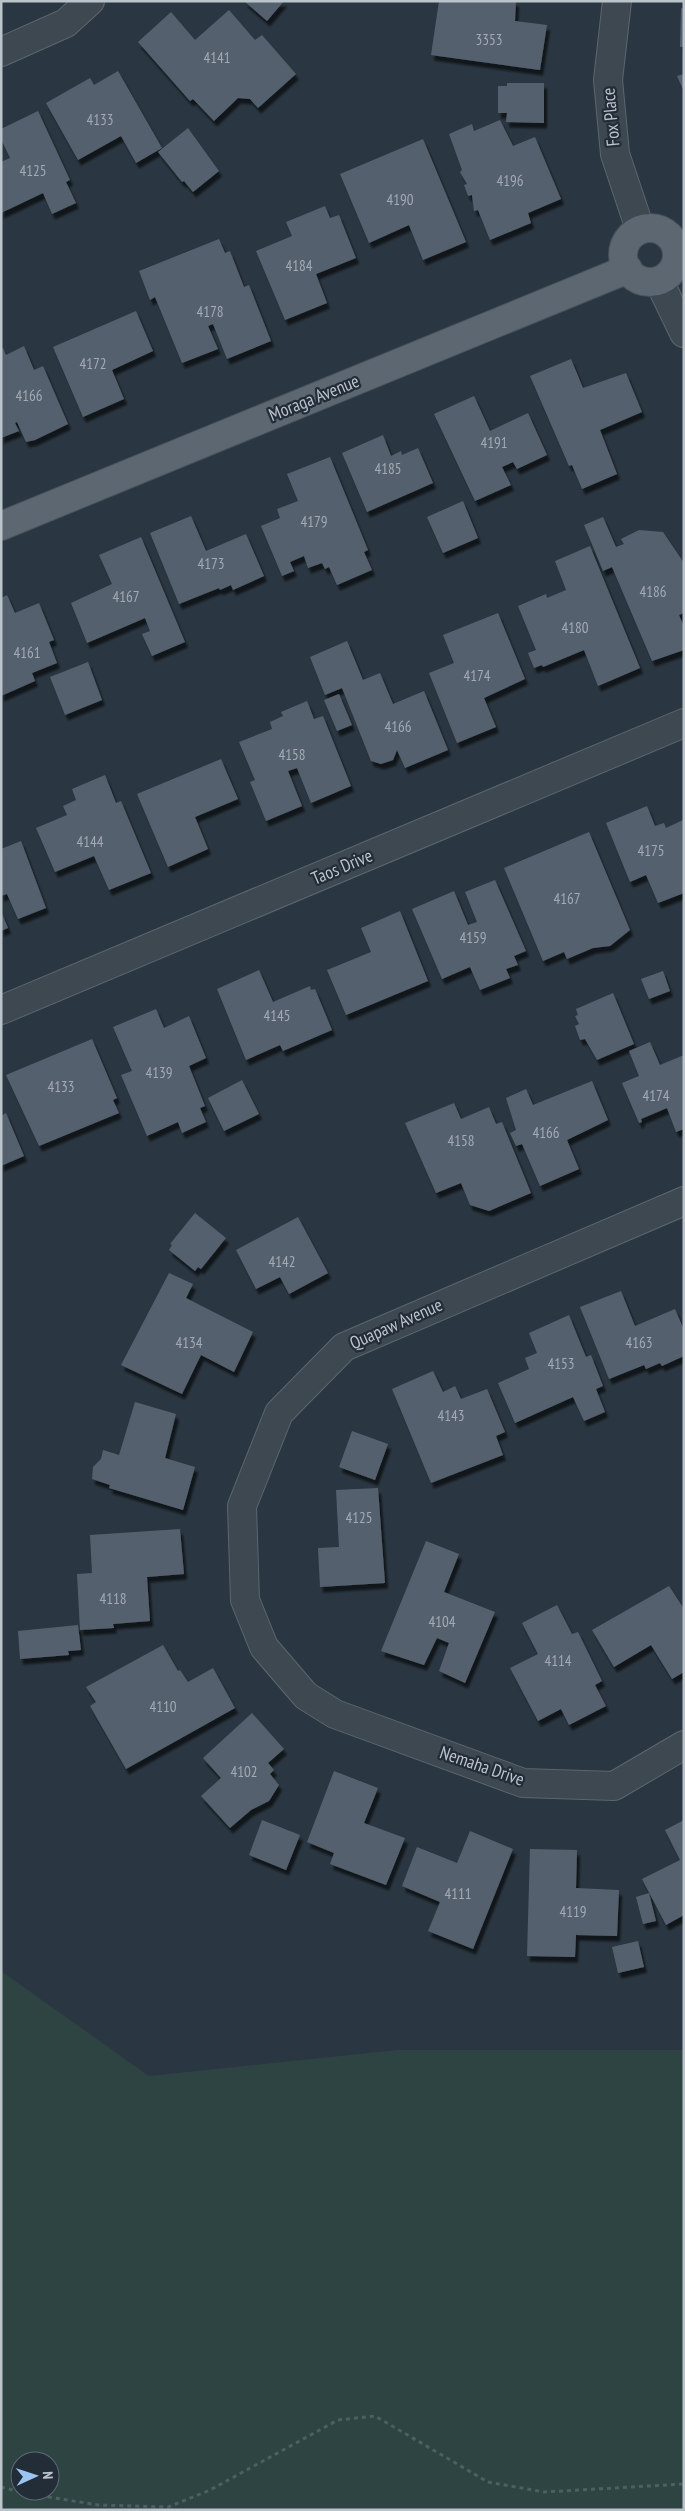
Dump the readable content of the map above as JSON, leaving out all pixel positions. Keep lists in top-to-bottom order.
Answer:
{
  "streets": {
    "main road": ["Moraga Avenue"],
    "street": [
      "Fox Place",
      "Taos Drive",
      "Quapaw Avenue",
      "Nemaha Drive"
    ]
  },
  "crossings": [
    ["Fox Place", "Moraga Avenue"],
    ["Quapaw Avenue", "Nemaha Drive"]
  ],
  "house_numbers": [
    "3353",
    "4141",
    "4133",
    "4125",
    "4196",
    "4190",
    "4184",
    "4178",
    "4172",
    "4166",
    "4191",
    "4185",
    "4179",
    "4173",
    "4186",
    "4167",
    "4180",
    "4161",
    "4174",
    "4166",
    "4158",
    "4144",
    "4175",
    "4167",
    "4159",
    "4145",
    "4139",
    "4133",
    "4174",
    "4166",
    "4158",
    "4142",
    "4134",
    "4163",
    "4153",
    "4143",
    "4125",
    "4118",
    "4104",
    "4114",
    "4110",
    "4102",
    "4111",
    "4119"
  ],
  "north": "right"
}
